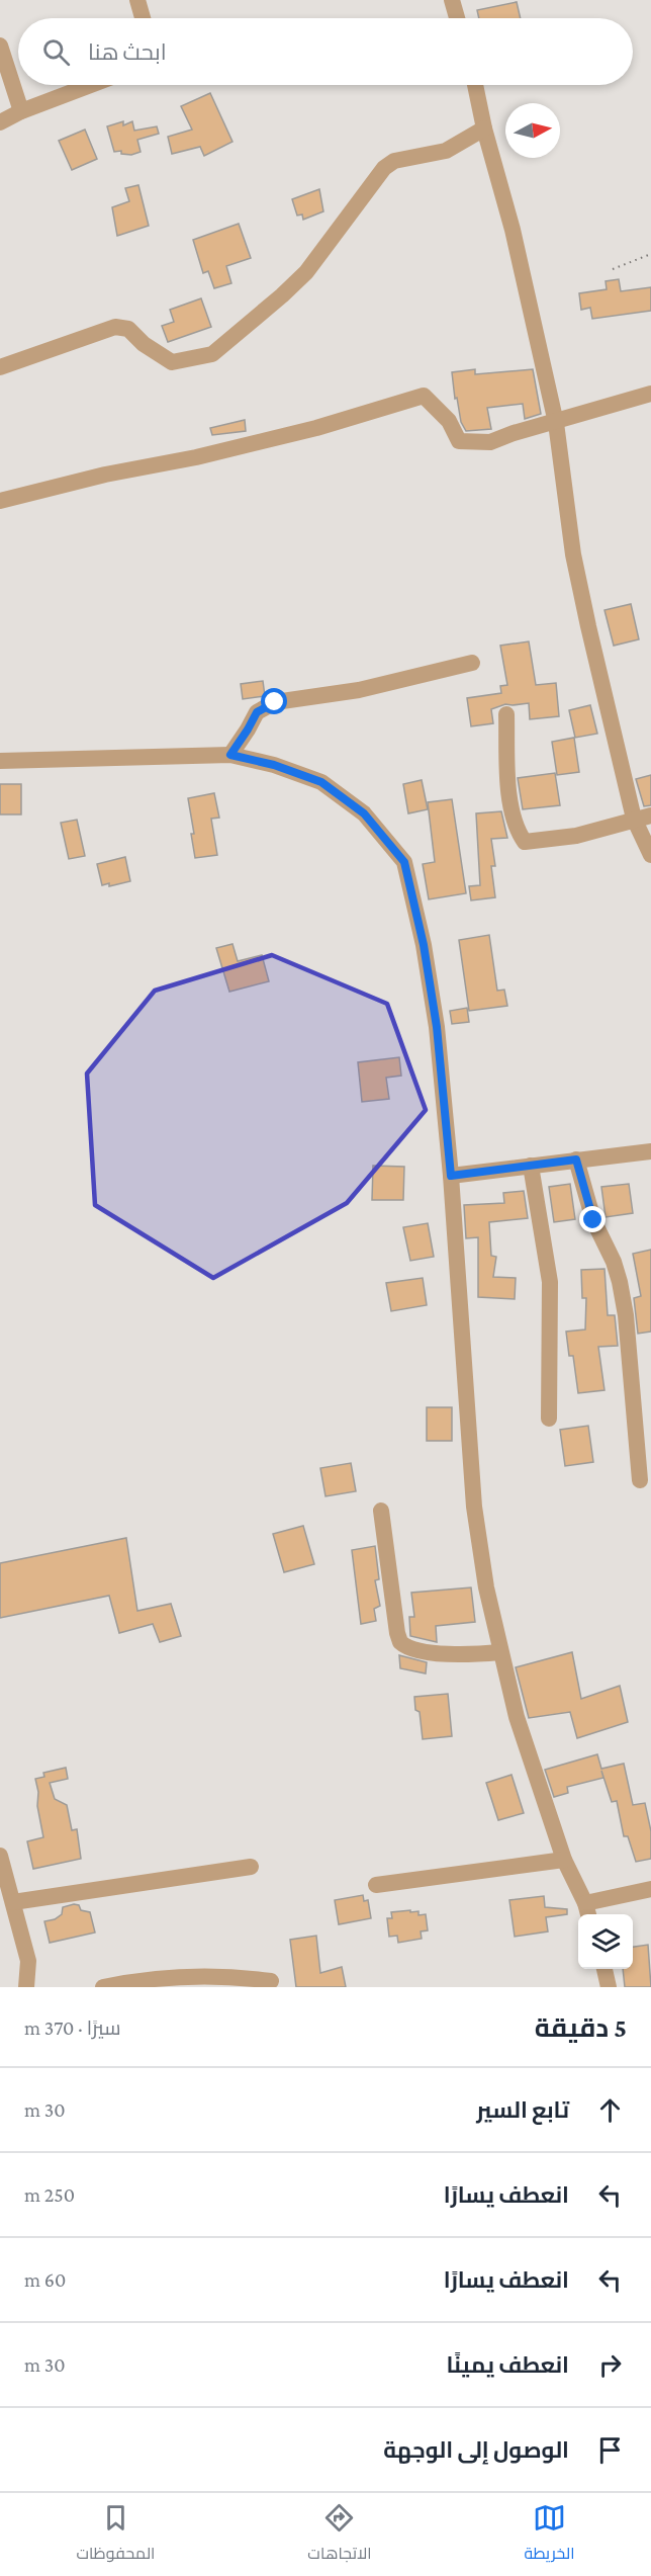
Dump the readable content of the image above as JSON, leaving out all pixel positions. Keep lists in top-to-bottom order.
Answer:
{
  "north": "right",
  "page": {
    "search": "ابحث هنا",
    "heading": ["5 دقيقة", "سيرًا · 370 m"],
    "list": [
      ["تابع السير", "30 m"],
      ["انعطف يسارًا", "250 m"],
      ["انعطف يسارًا", "60 m"],
      ["انعطف يمينًا", "30 m"],
      "الوصول إلى الوجهة"
    ],
    "nav": ["الخريطة", "الاتجاهات", "المحفوظات"]
  }
}
